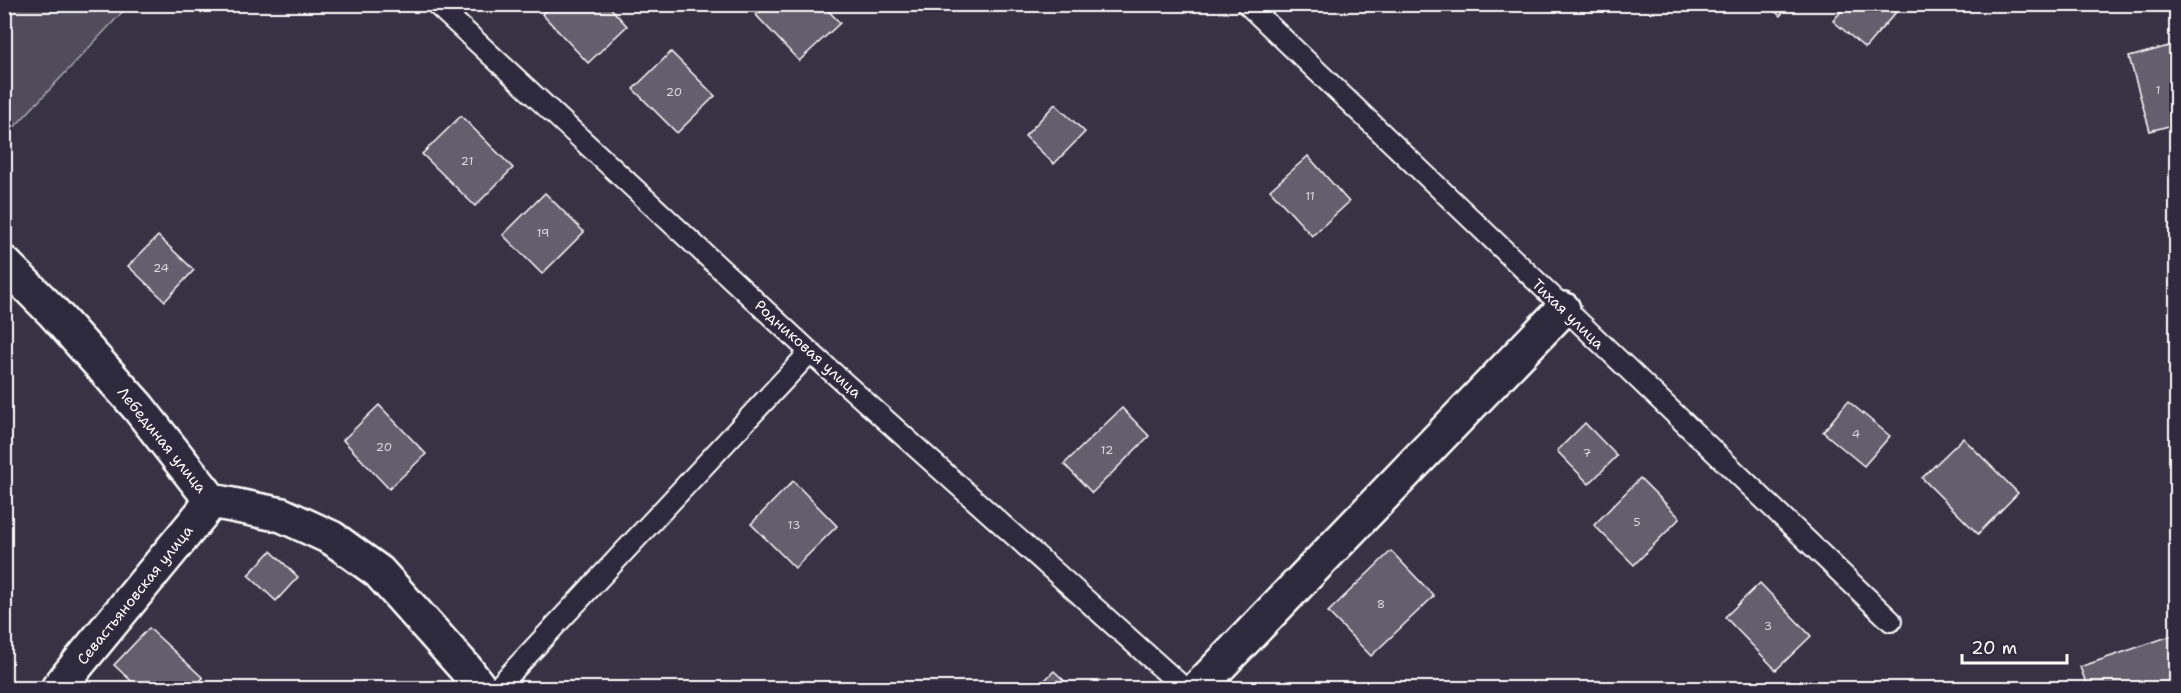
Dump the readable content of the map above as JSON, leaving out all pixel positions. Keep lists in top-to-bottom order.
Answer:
{
  "streets": {
    "street": ["Лебединая улица", "Севастьяновская улица"],
    "lane": ["Тихая улица", "Родниковая улица"]
  },
  "crossings": [
    ["Лебединая улица", "Севастьяновская улица"]
  ],
  "house_numbers": [
    "1",
    "20",
    "21",
    "11",
    "19",
    "24",
    "4",
    "20",
    "12",
    "7",
    "5",
    "13",
    "8",
    "3"
  ],
  "scale_bar": "20 m"
}
